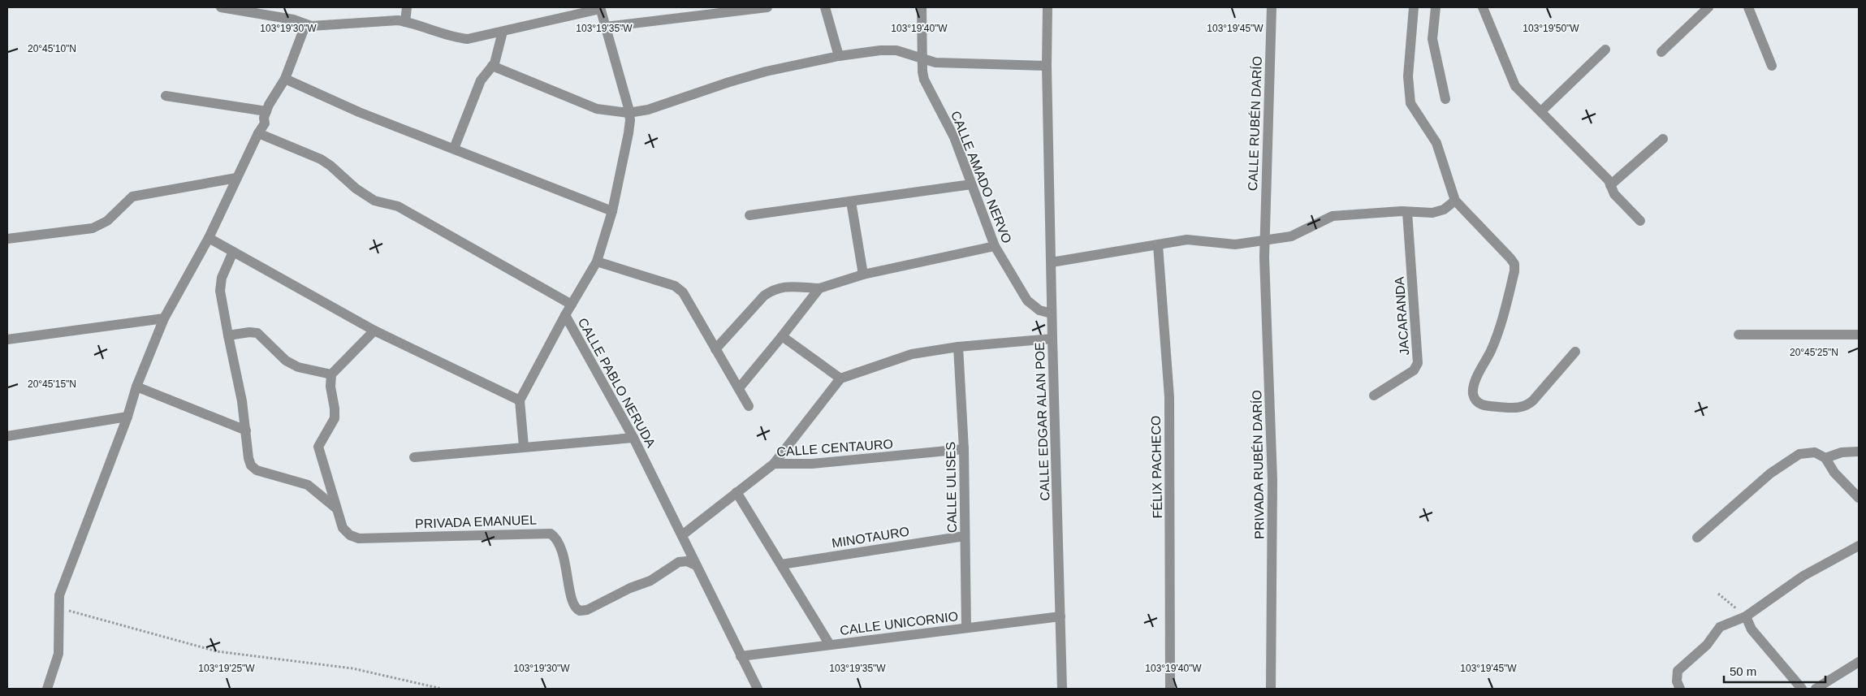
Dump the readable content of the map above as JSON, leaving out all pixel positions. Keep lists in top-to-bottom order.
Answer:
{
  "streets": {
    "street": [
      "CALLE RUBÉN DARÍO",
      "CALLE AMADO NERVO",
      "JACARANDA",
      "CALLE PABLO NERUDA",
      "CALLE EDGAR ALAN POE",
      "CALLE CENTAURO",
      "PRIVADA RUBÉN DARÍO",
      "FÉLIX PACHECO",
      "CALLE ULISES",
      "PRIVADA EMANUEL",
      "MINOTAURO",
      "CALLE UNICORNIO"
    ]
  },
  "crossings": [
    ["CALLE RUBÉN DARÍO", "PRIVADA RUBÉN DARÍO"],
    ["CALLE AMADO NERVO", "CALLE EDGAR ALAN POE"],
    ["CALLE PABLO NERUDA", "CALLE CENTAURO"],
    ["CALLE PABLO NERUDA", "PRIVADA EMANUEL"],
    ["CALLE PABLO NERUDA", "CALLE UNICORNIO"],
    ["CALLE EDGAR ALAN POE", "CALLE UNICORNIO"],
    ["CALLE CENTAURO", "CALLE ULISES"],
    ["CALLE ULISES", "MINOTAURO"],
    ["CALLE ULISES", "CALLE UNICORNIO"]
  ],
  "scale_bar": "50 m",
  "coordinates": [
    "103°19'30\"W",
    "103°19'35\"W",
    "103°19'40\"W",
    "103°19'45\"W",
    "103°19'50\"W",
    "20°45'10\"N",
    "20°45'25\"N",
    "20°45'15\"N",
    "103°19'25\"W"
  ]
}
